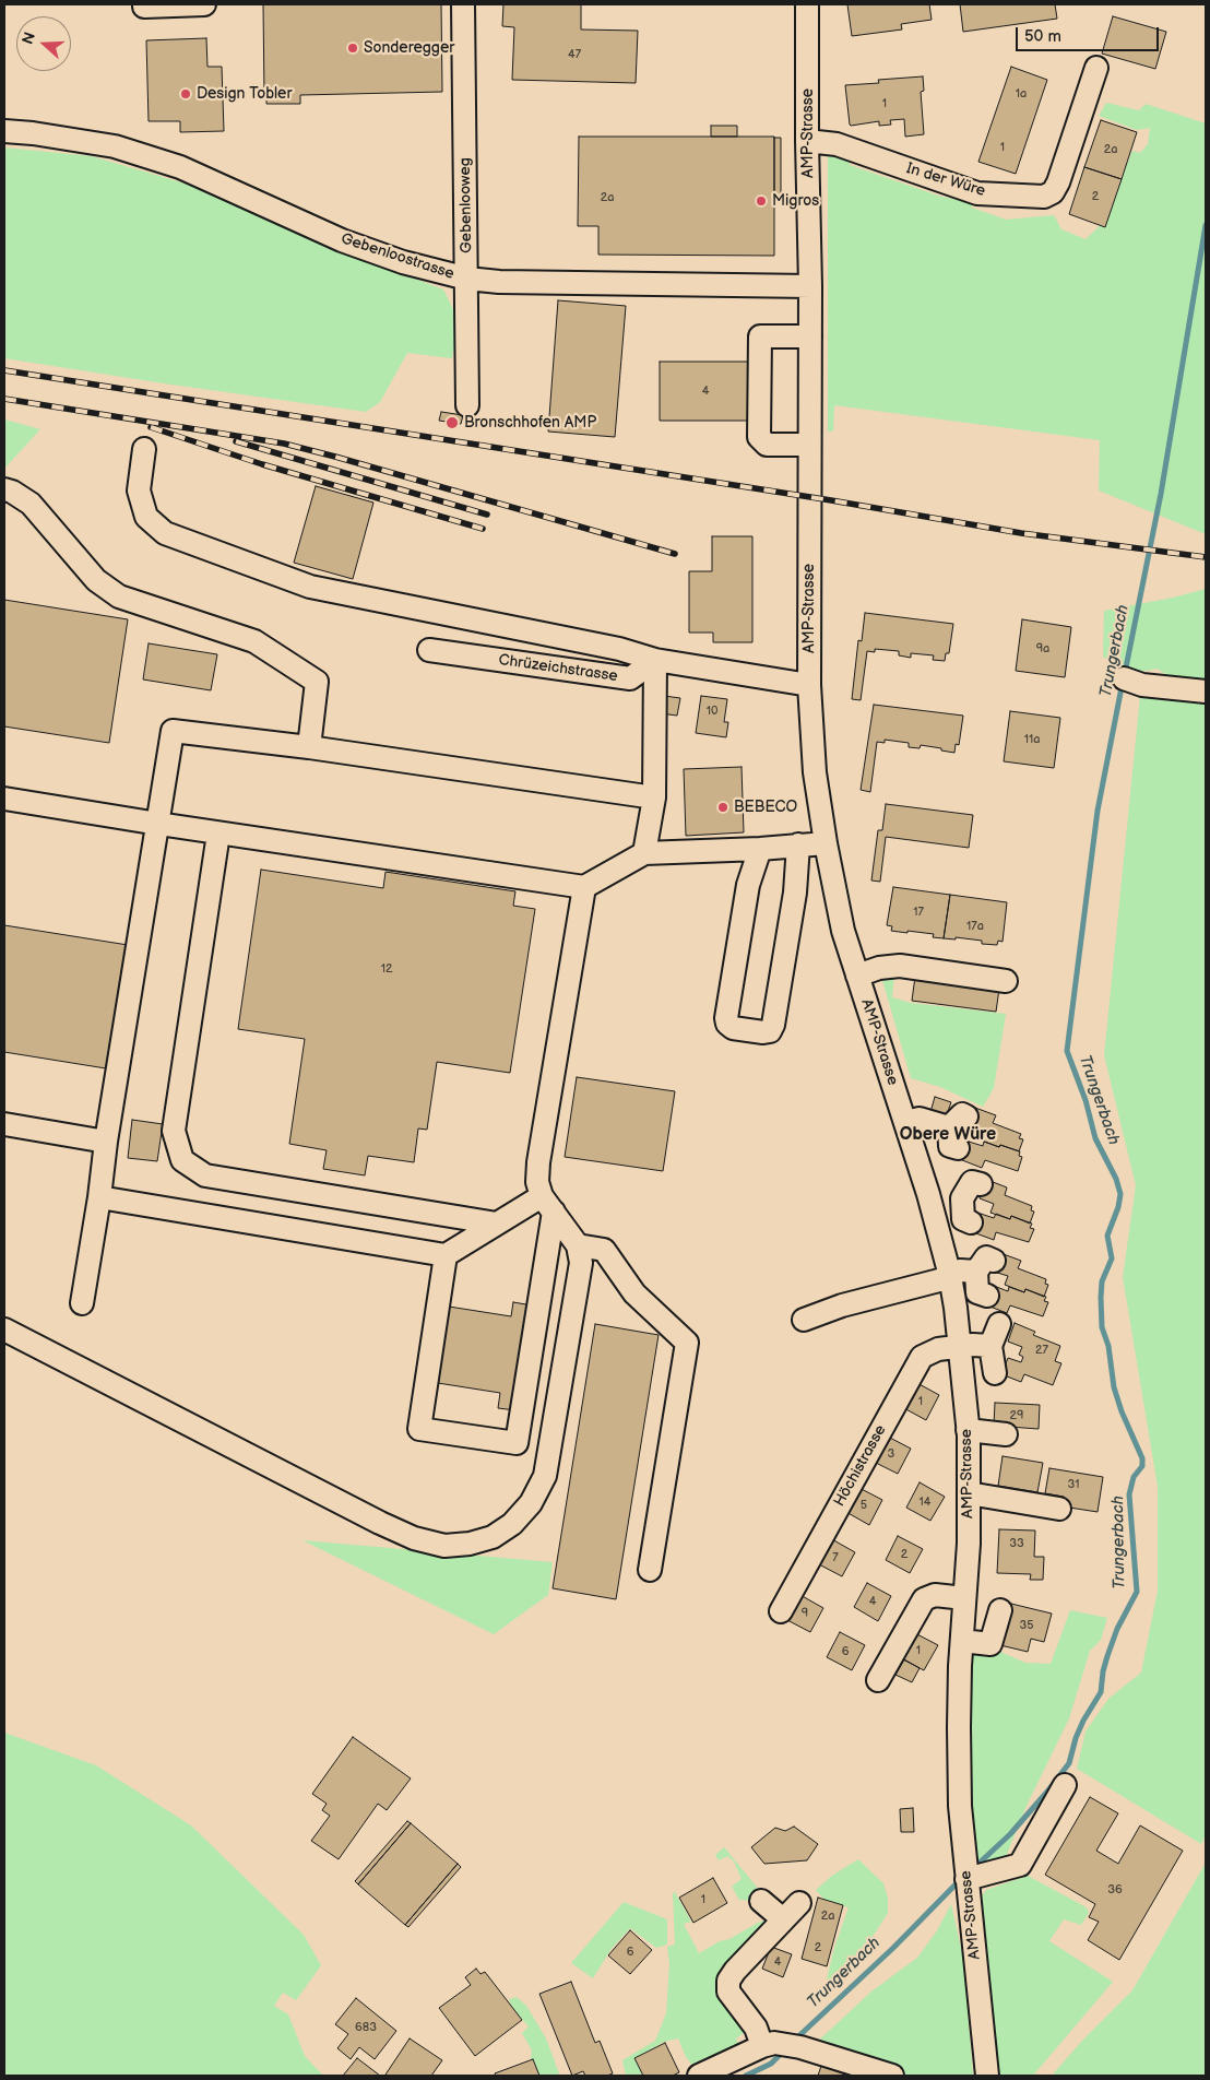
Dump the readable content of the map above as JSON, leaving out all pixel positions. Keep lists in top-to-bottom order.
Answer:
{
  "streets": {
    "street": [
      "AMP-Strasse",
      "In der Würe",
      "Gebenlooweg",
      "Gebenloostrasse",
      "Chrüzeichstrasse",
      "Höchistrasse"
    ]
  },
  "crossings": [
    ["AMP-Strasse", "In der Würe"],
    ["AMP-Strasse", "Gebenloostrasse"],
    ["AMP-Strasse", "Höchistrasse"],
    ["Gebenlooweg", "Gebenloostrasse"]
  ],
  "districts": ["Obere Würe"],
  "water": ["Trungerbach"],
  "places": [
    "Sonderegger",
    "Design Tobler",
    "Migros",
    "Bronschhofen AMP",
    "BEBECO"
  ],
  "house_numbers": [
    "47",
    "1a",
    "1",
    "1",
    "2a",
    "2",
    "2a",
    "4",
    "9a",
    "10",
    "11a",
    "17",
    "17a",
    "12",
    "27",
    "1",
    "29",
    "3",
    "31",
    "14",
    "5",
    "33",
    "2",
    "7",
    "4",
    "9",
    "35",
    "1",
    "6",
    "36",
    "1",
    "2a",
    "2",
    "6",
    "4",
    "683"
  ],
  "scale_bar": "50 m",
  "north": "left"
}
